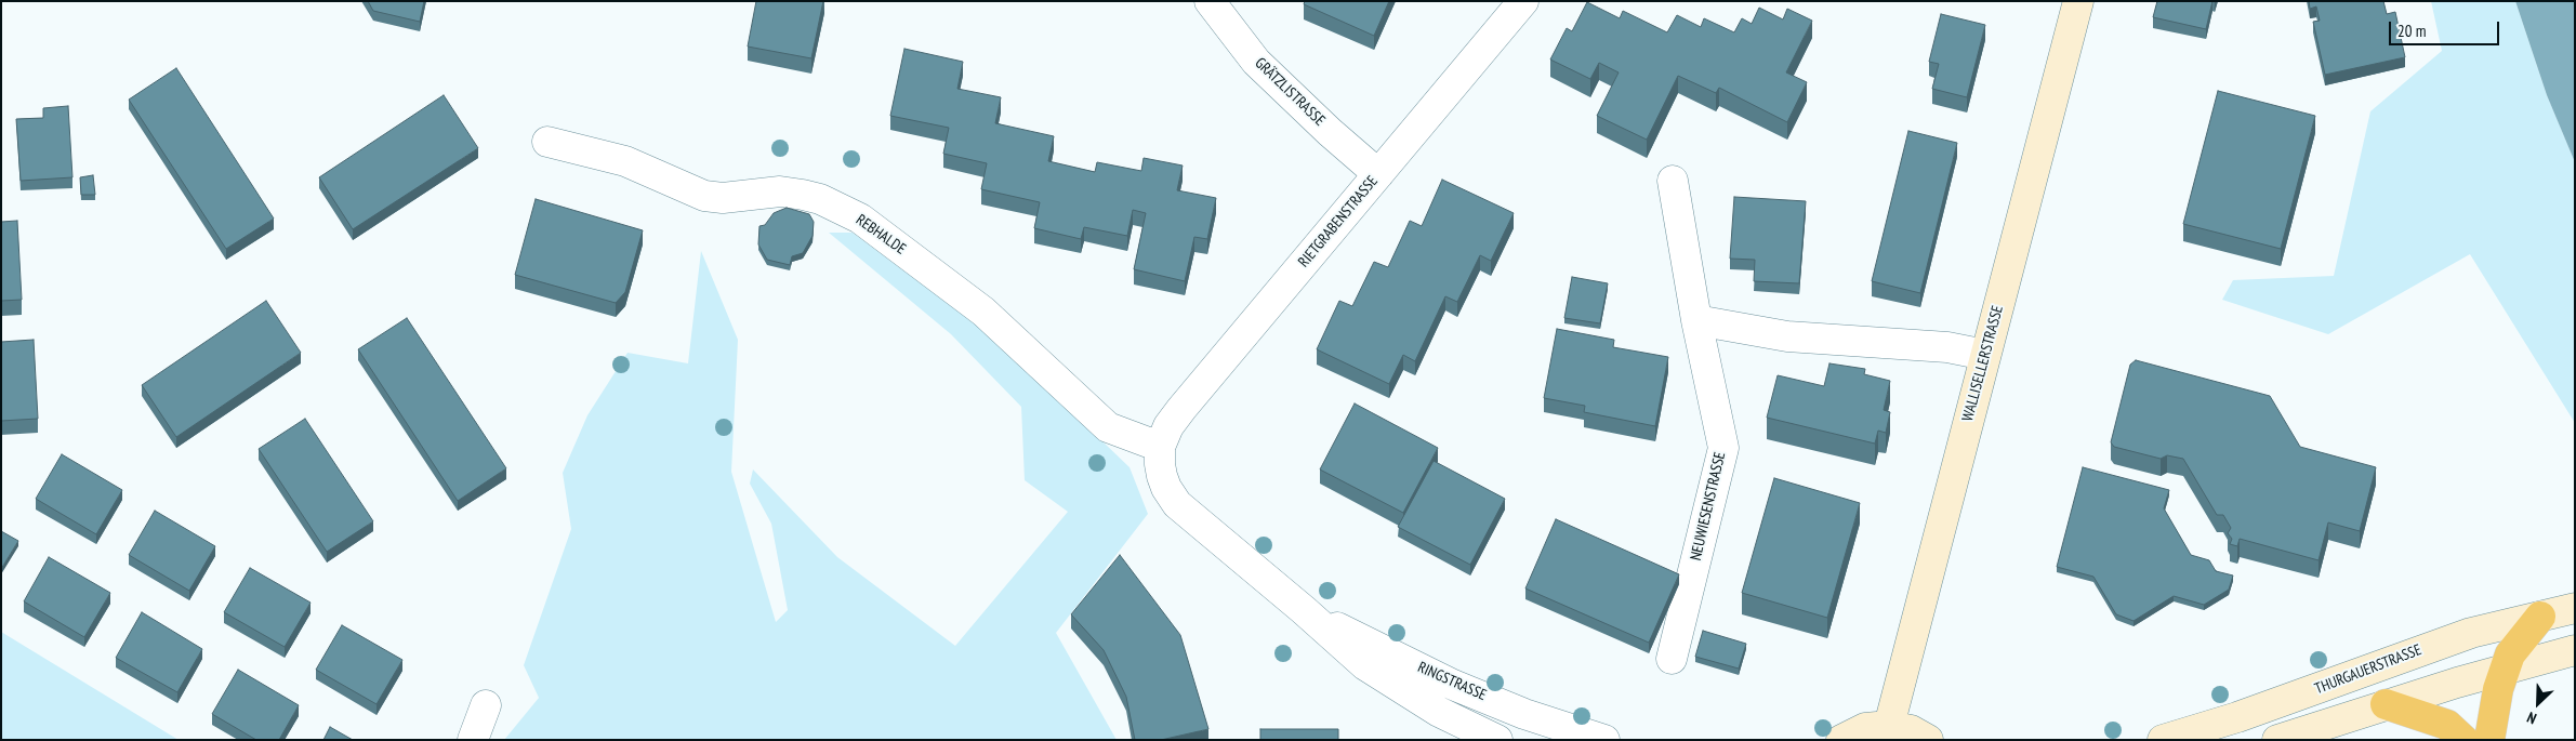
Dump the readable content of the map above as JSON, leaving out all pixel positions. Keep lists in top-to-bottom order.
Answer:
{
  "streets": {
    "main road": ["WALLISELLERSTRASSE", "THURGAUERSTRASSE"],
    "street": [
      "GRÄTZLISTRASSE",
      "RIETGRABENSTRASSE",
      "REBHALDE",
      "NEUWIESENSTRASSE",
      "RINGSTRASSE"
    ]
  },
  "crossings": [
    ["GRÄTZLISTRASSE", "RIETGRABENSTRASSE"],
    ["RIETGRABENSTRASSE", "REBHALDE"],
    ["RIETGRABENSTRASSE", "RINGSTRASSE"],
    ["REBHALDE", "RINGSTRASSE"]
  ],
  "scale_bar": "20 m",
  "north": "bottom left"
}
